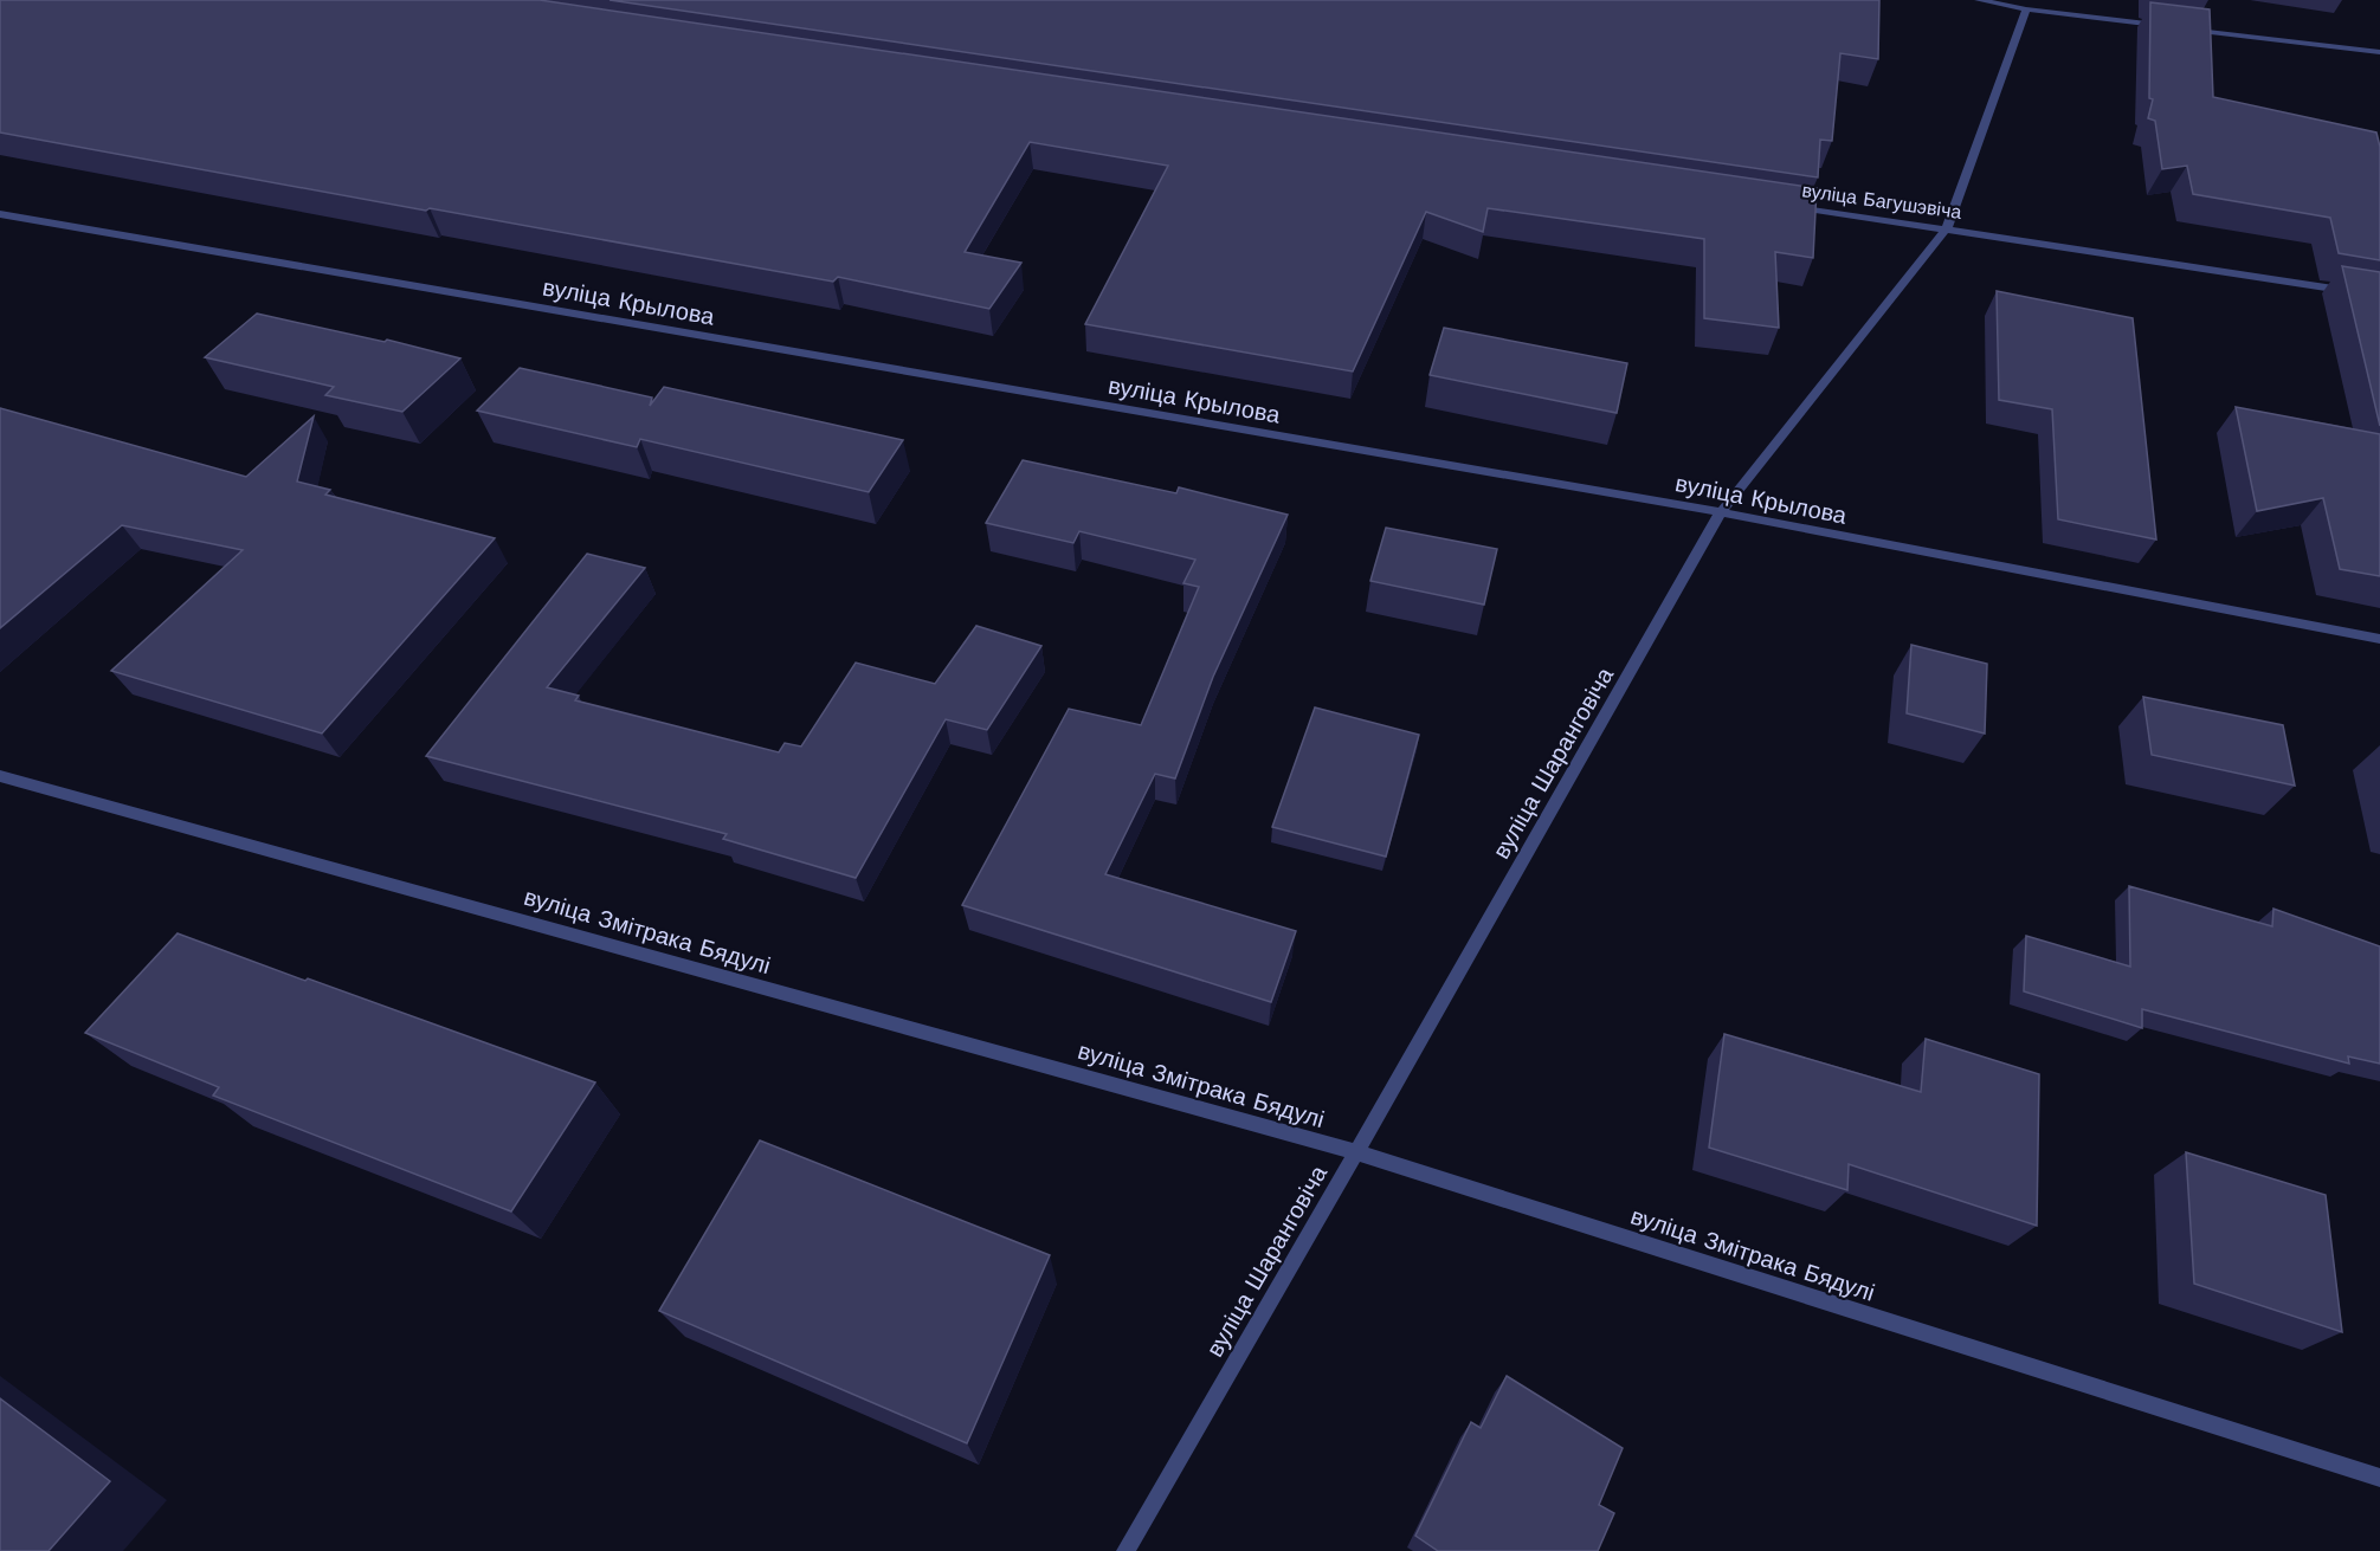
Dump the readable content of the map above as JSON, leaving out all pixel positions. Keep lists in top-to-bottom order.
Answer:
{
  "streets": {
    "street": [
      "вуліца Багушэвіча",
      "вуліца Крылова",
      "вуліца Шаранговіча",
      "вуліца Змітрака Бядулі"
    ]
  },
  "crossings": [
    ["вуліца Багушэвіча", "вуліца Шаранговіча"],
    ["вуліца Крылова", "вуліца Шаранговіча"],
    ["вуліца Шаранговіча", "вуліца Змітрака Бядулі"]
  ]
}
